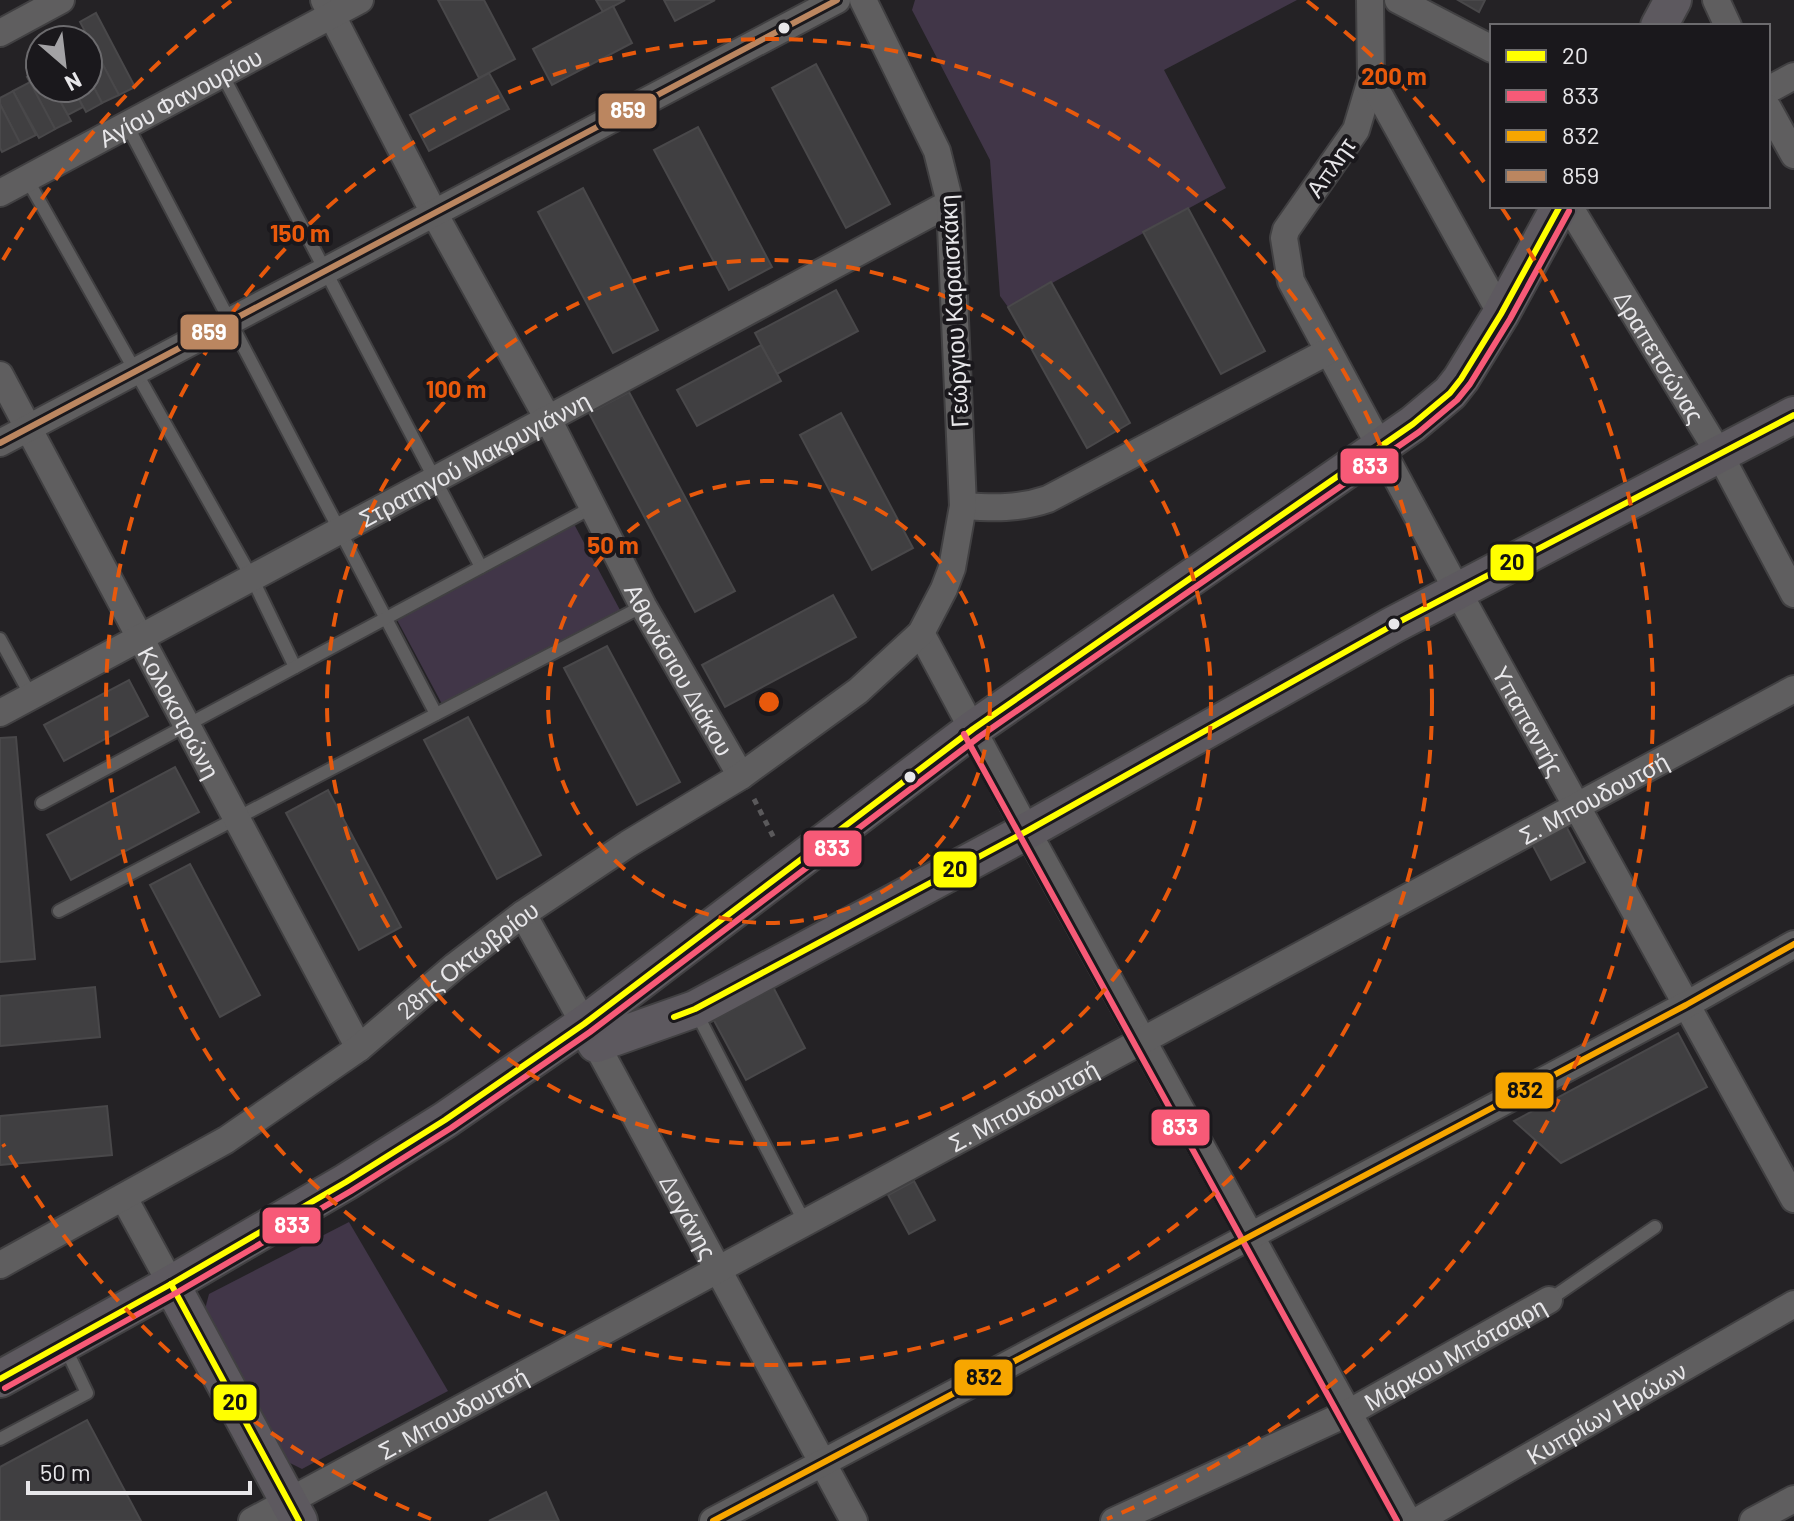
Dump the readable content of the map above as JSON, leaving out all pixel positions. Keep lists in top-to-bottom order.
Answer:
{
  "streets": {
    "street": [
      "Αγίου Φανουρίου",
      "Απλητ",
      "Γεώργιου Καραισκάκη",
      "Δραπετσώνας",
      "Στρατηγού Μακρυγιάννη",
      "Αθανάσιου Διάκου",
      "Κολοκοτρώνη",
      "Υπαπαντής",
      "Σ. Μπουδουτσή",
      "28ης Οκτωβρίου",
      "Δογάνης",
      "Μάρκου Μπότσαρη",
      "Κυπρίων Ηρώων"
    ]
  },
  "crossings": [
    ["Αγίου Φανουρίου", "Αθανάσιου Διάκου"],
    ["Απλητ", "Υπαπαντής"],
    ["Γεώργιου Καραισκάκη", "Στρατηγού Μακρυγιάννη"],
    ["Γεώργιου Καραισκάκη", "28ης Οκτωβρίου"],
    ["Στρατηγού Μακρυγιάννη", "Αθανάσιου Διάκου"],
    ["Στρατηγού Μακρυγιάννη", "Κολοκοτρώνη"],
    ["Αθανάσιου Διάκου", "28ης Οκτωβρίου"],
    ["Κολοκοτρώνη", "28ης Οκτωβρίου"],
    ["Υπαπαντής", "Σ. Μπουδουτσή"],
    ["Σ. Μπουδουτσή", "Δογάνης"],
    ["28ης Οκτωβρίου", "Δογάνης"]
  ],
  "lines": [
    "transit line 859",
    "transit line 20",
    "transit line 833",
    "transit line 832"
  ],
  "legend": [
    "20",
    "833",
    "832",
    "859"
  ],
  "scale_bar": "50 m",
  "north": "bottom right",
  "rings": [
    "200 m",
    "150 m",
    "100 m",
    "50 m"
  ]
}
